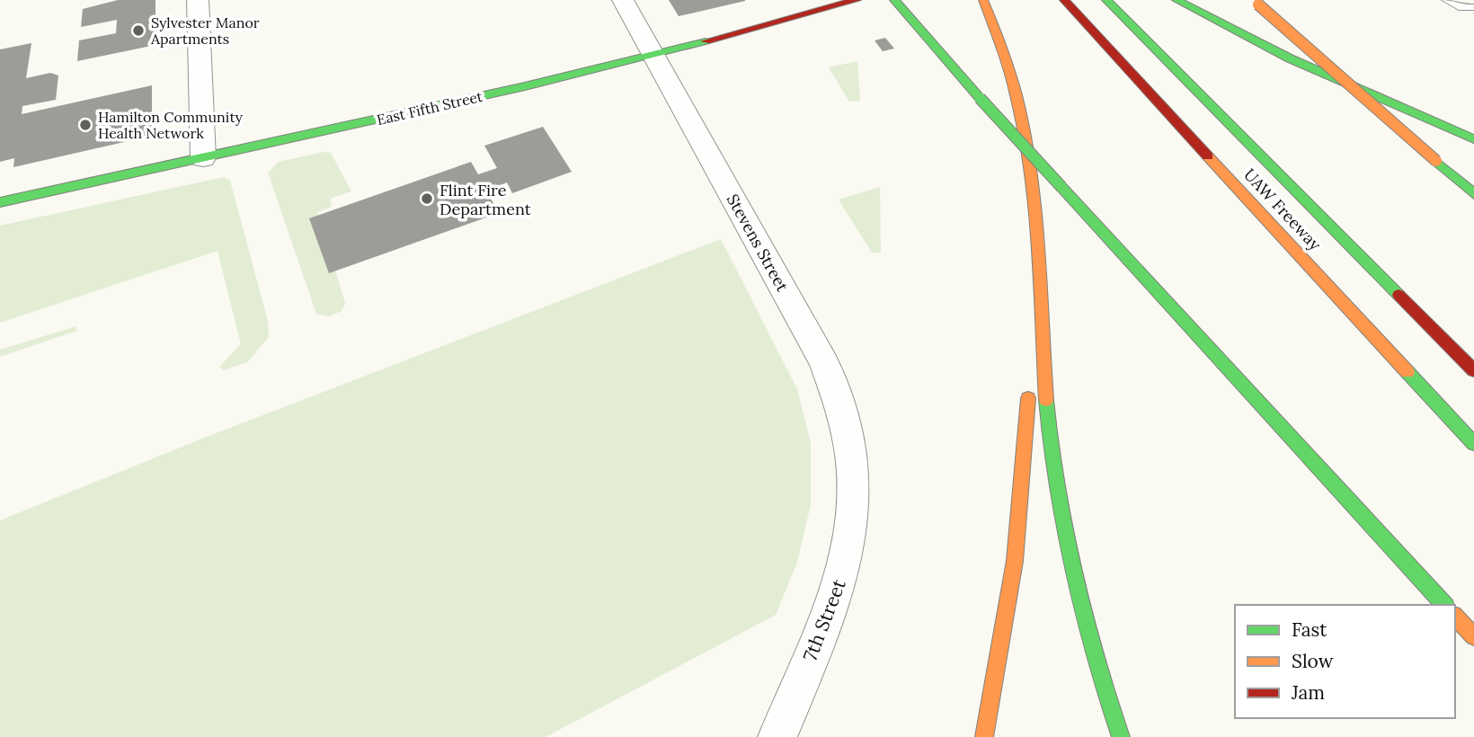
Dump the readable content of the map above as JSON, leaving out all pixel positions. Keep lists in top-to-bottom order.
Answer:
{
  "streets": {
    "main road": ["East Fifth Street", "UAW Freeway"],
    "street": ["Stevens Street", "7th Street"]
  },
  "crossings": [
    ["East Fifth Street", "Stevens Street"],
    ["Stevens Street", "7th Street"]
  ],
  "places": ["Sylvester Manor Apartments", "Hamilton Community Health Network", "Flint Fire Department"],
  "legend": ["Fast", "Slow", "Jam"]
}
